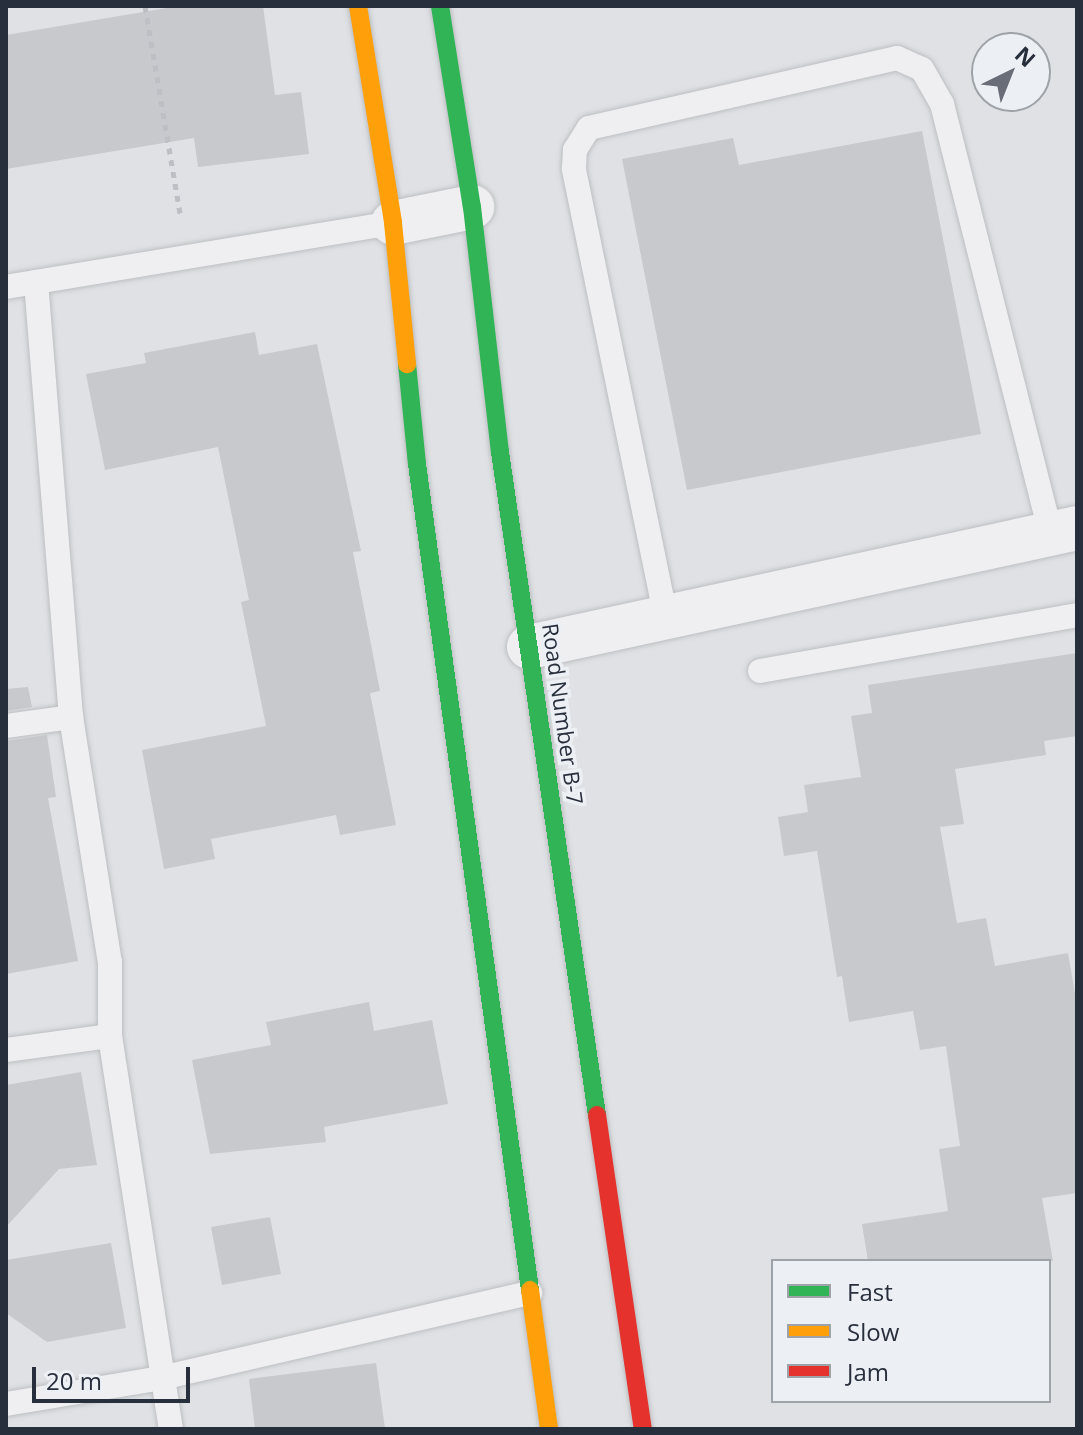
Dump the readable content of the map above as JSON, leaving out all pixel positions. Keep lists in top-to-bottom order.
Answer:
{
  "streets": {
    "street": ["Road Number B-7"]
  },
  "legend": ["Fast", "Slow", "Jam"],
  "scale_bar": "20 m",
  "north": "top right"
}
